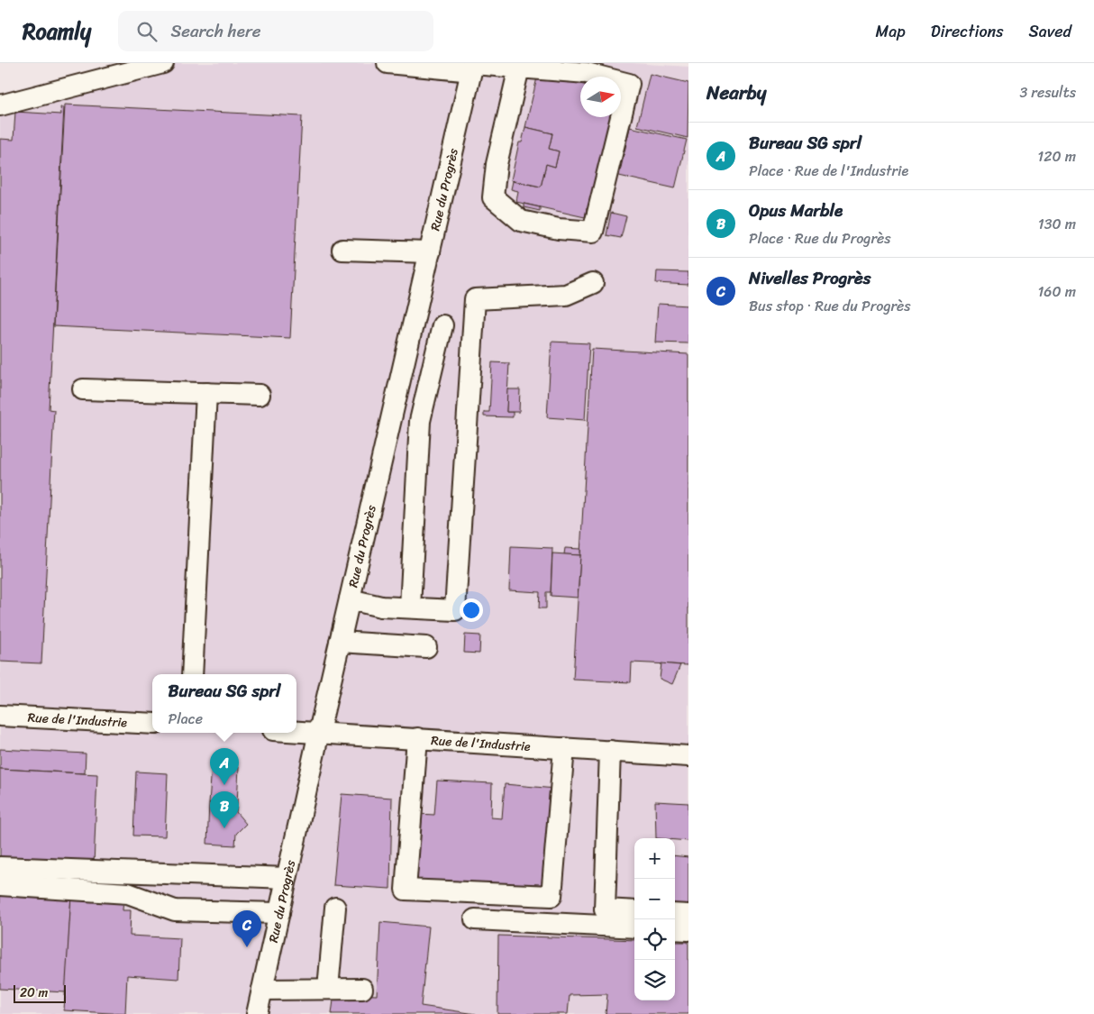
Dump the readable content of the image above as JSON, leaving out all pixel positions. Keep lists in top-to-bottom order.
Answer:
{
  "streets": {
    "street": ["Rue du Progrès", "Rue de l'Industrie"]
  },
  "crossings": [
    ["Rue du Progrès", "Rue de l'Industrie"]
  ],
  "scale_bar": "20 m",
  "north": "right",
  "page": {
    "header": "Roamly",
    "search": "Search here",
    "nav": ["Map", "Directions", "Saved"],
    "heading": ["Nearby", "3 results"],
    "list": [
      {
        "mark": "A",
        "name": "Bureau SG sprl",
        "note": "Place · Rue de l'Industrie",
        "value": "120 m"
      },
      {
        "mark": "B",
        "name": "Opus Marble",
        "note": "Place · Rue du Progrès",
        "value": "130 m"
      },
      {
        "mark": "C",
        "name": "Nivelles Progrès",
        "note": "Bus stop · Rue du Progrès",
        "value": "160 m"
      }
    ],
    "popup": ["Bureau SG sprl", "Place"],
    "pins": ["A", "B", "C"],
    "map_buttons": ["+", "−"],
    "scale": "20 m"
  }
}
